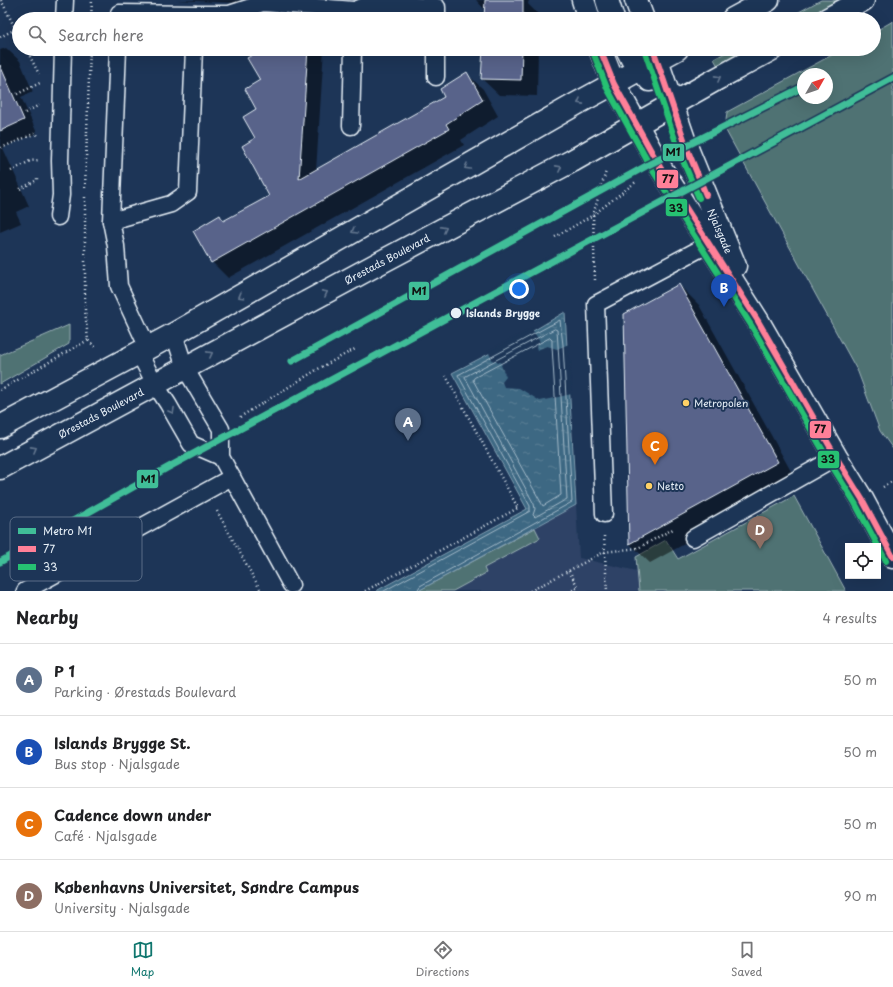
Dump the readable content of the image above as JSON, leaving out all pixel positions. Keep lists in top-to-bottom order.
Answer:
{
  "streets": {
    "street": ["Njalsgade", "Ørestads Boulevard"]
  },
  "crossings": [
    ["Njalsgade", "Ørestads Boulevard"]
  ],
  "places": ["Islands Brygge", "Metropolen", "Netto"],
  "lines": ["transit line 77", "transit line 33", "metro line M1"],
  "legend": ["Metro M1", "77", "33"],
  "north": "top right",
  "page": {
    "search": "Search here",
    "pins": [
      "B",
      "A",
      "C",
      "D"
    ],
    "heading": ["Nearby", "4 results"],
    "list": [
      {
        "mark": "A",
        "name": "P 1",
        "note": "Parking · Ørestads Boulevard",
        "value": "50 m"
      },
      {
        "mark": "B",
        "name": "Islands Brygge St.",
        "note": "Bus stop · Njalsgade",
        "value": "50 m"
      },
      {
        "mark": "C",
        "name": "Cadence down under",
        "note": "Café · Njalsgade",
        "value": "50 m"
      },
      {
        "mark": "D",
        "name": "Københavns Universitet, Søndre Campus",
        "note": "University · Njalsgade",
        "value": "90 m"
      }
    ],
    "nav": ["Map", "Directions", "Saved"]
  }
}
